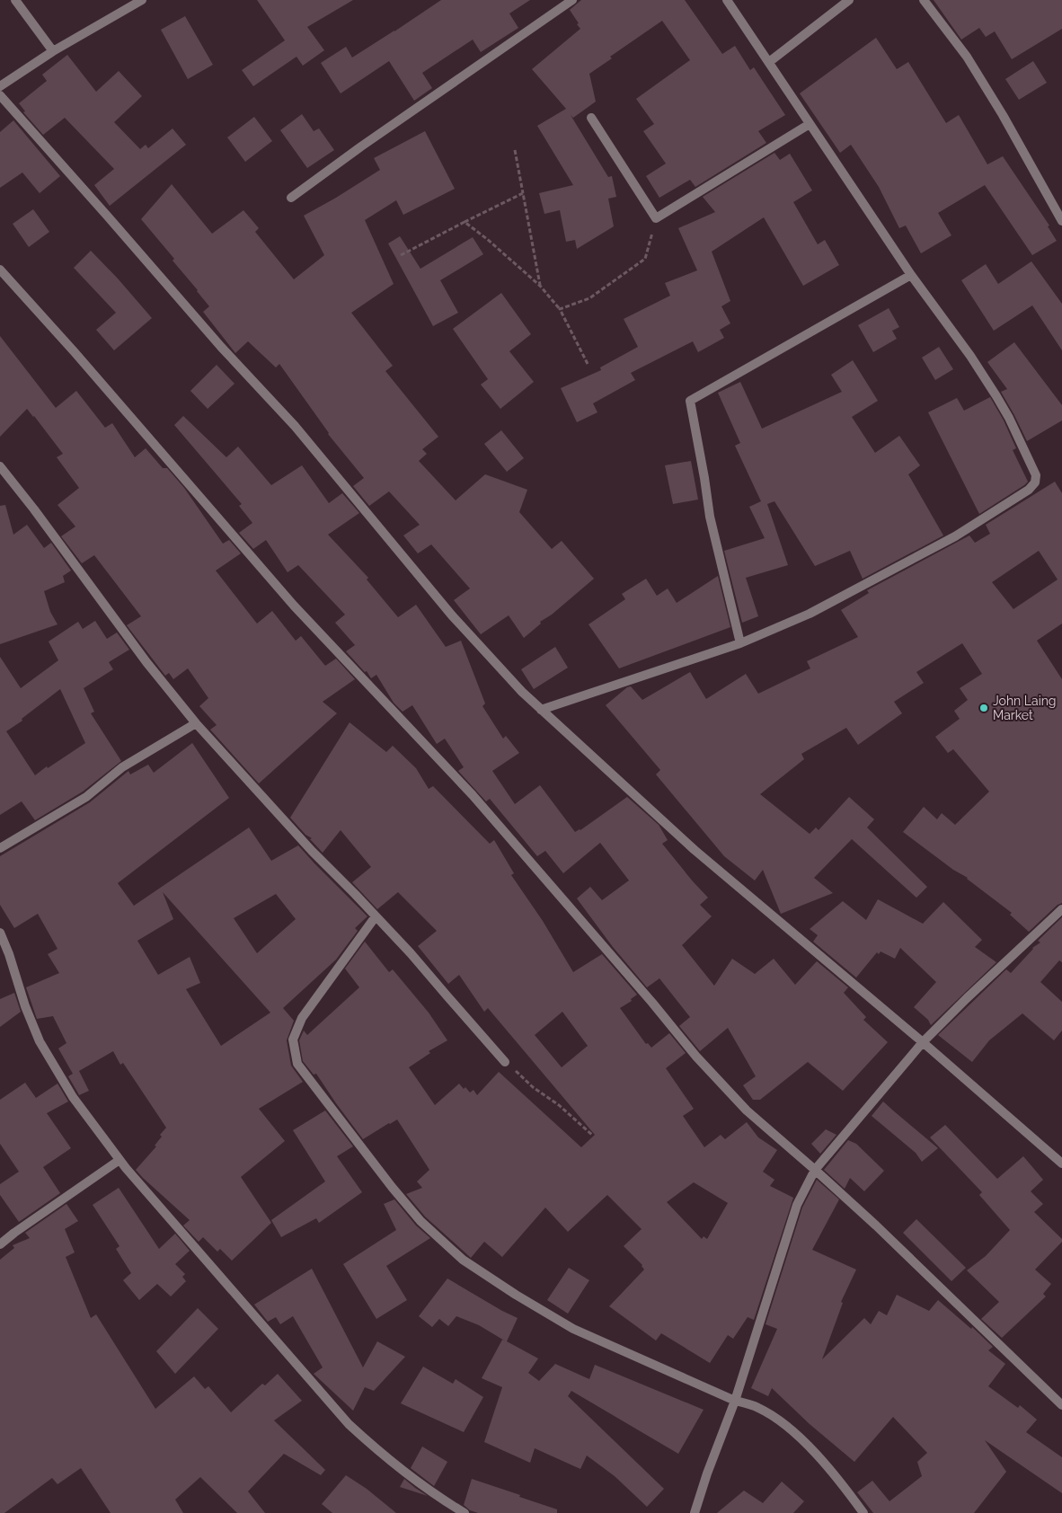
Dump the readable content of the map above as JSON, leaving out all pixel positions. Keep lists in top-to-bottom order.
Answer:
{
  "places": ["John Laing Market"]
}
